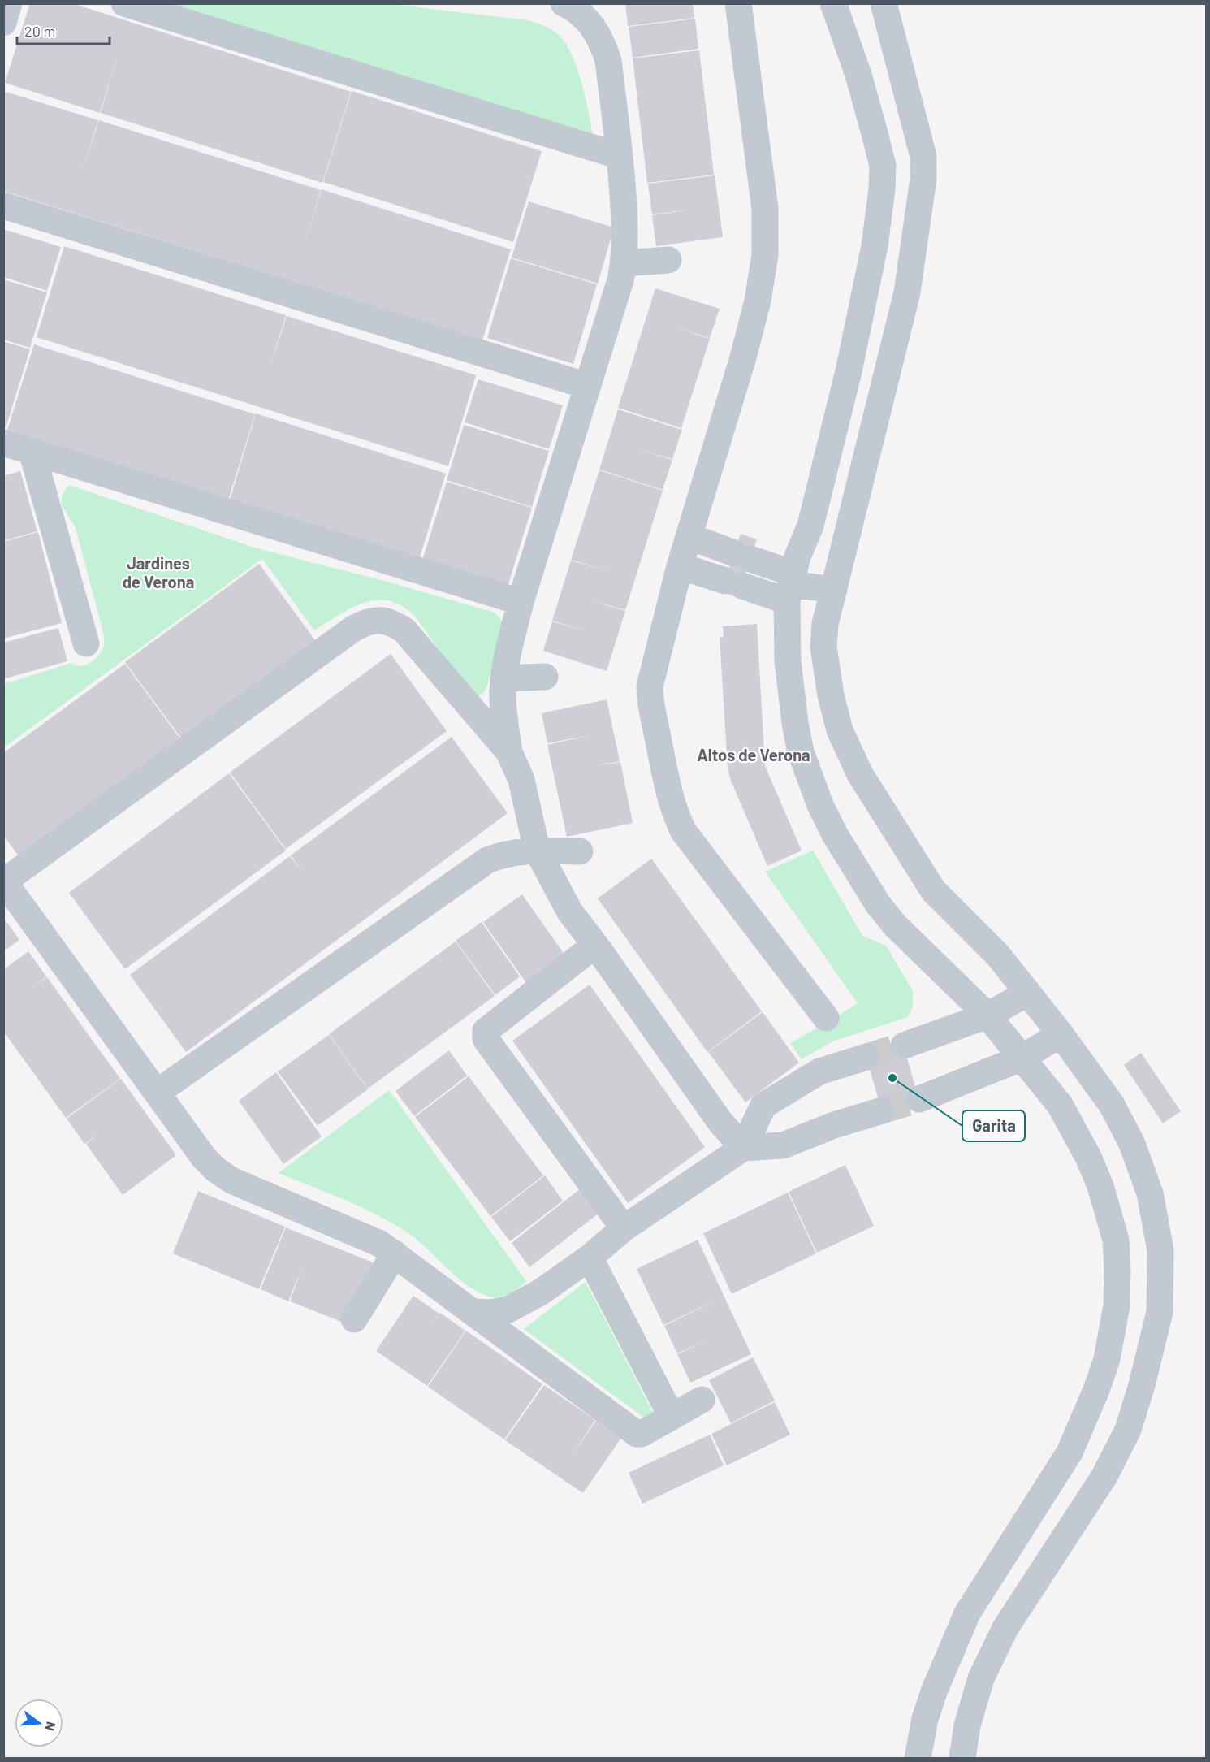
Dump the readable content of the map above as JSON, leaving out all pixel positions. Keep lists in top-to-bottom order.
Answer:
{
  "districts": ["Jardines de Verona", "Altos de Verona"],
  "places": ["Garita"],
  "scale_bar": "20 m",
  "north": "right"
}
